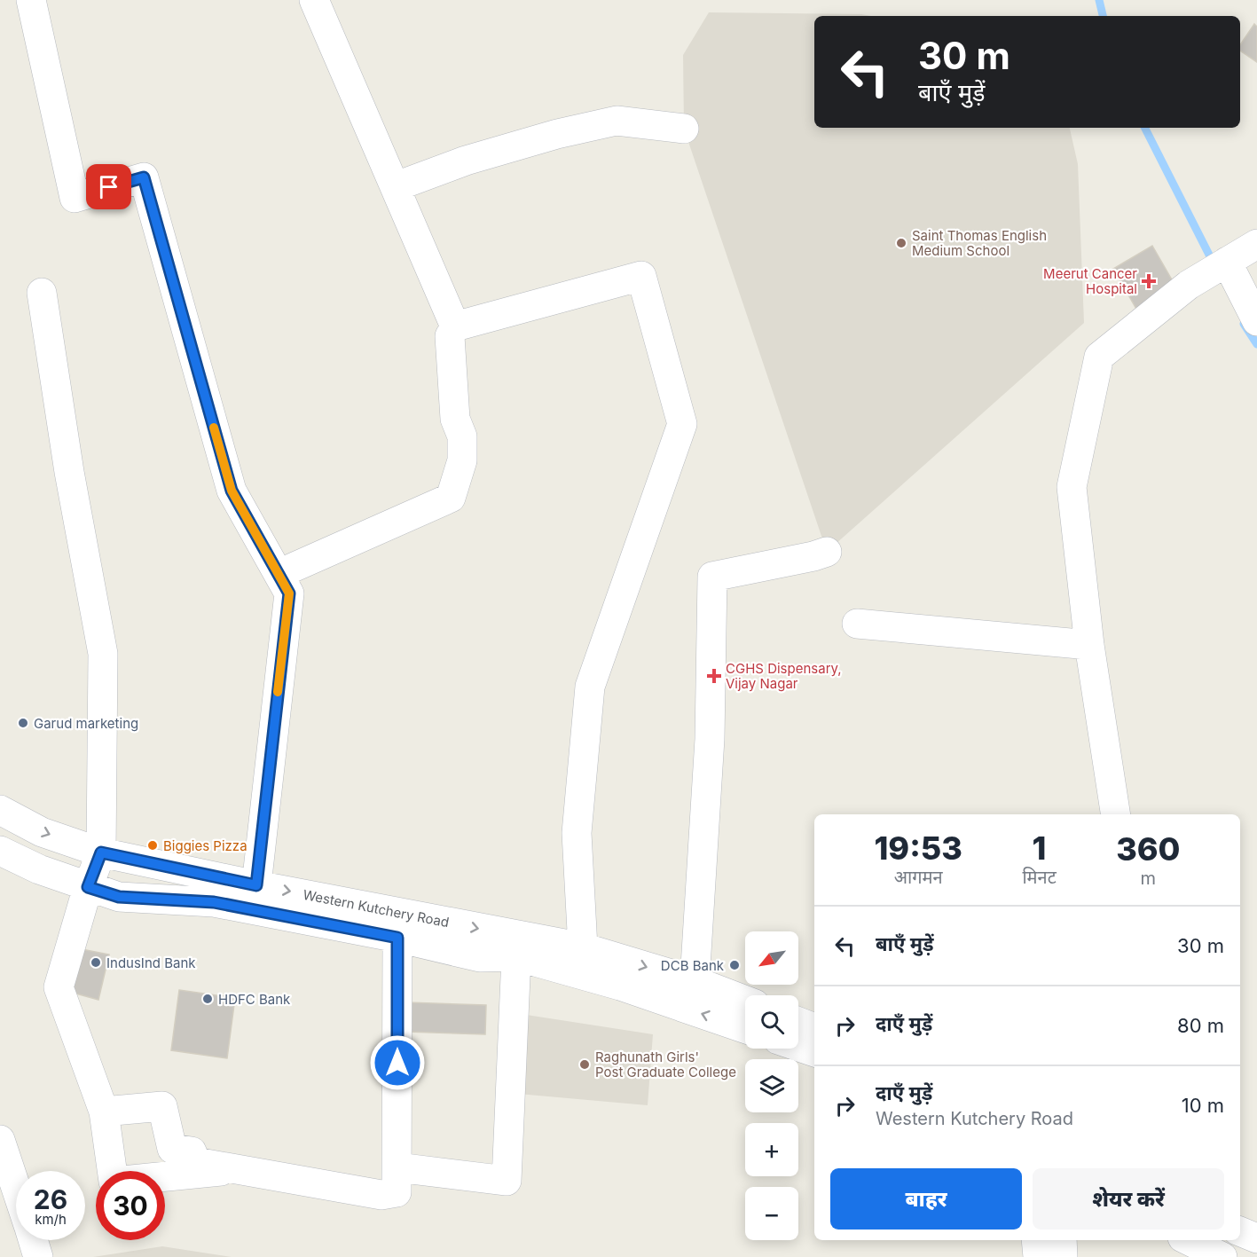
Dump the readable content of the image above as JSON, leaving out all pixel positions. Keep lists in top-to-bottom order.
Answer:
{
  "streets": {
    "street": ["Western Kutchery Road"]
  },
  "places": {
    "other": [
      "Saint Thomas English Medium School",
      "Garud marketing",
      "Biggies Pizza",
      "IndusInd Bank",
      "DCB Bank",
      "HDFC Bank",
      "Raghunath Girls' Post Graduate College"
    ],
    "health": ["Meerut Cancer Hospital", "CGHS Dispensary, Vijay Nagar"]
  },
  "north": "bottom left",
  "page": {
    "turn": ["30 m", "बाएँ मुड़ें"],
    "eta": [
      "19:53",
      "आगमन",
      "1",
      "मिनट",
      "360",
      "m"
    ],
    "list": [
      {
        "name": "बाएँ मुड़ें",
        "value": "30 m"
      },
      {
        "name": "दाएँ मुड़ें",
        "value": "80 m"
      },
      {
        "name": "दाएँ मुड़ें",
        "note": "Western Kutchery Road",
        "value": "10 m"
      }
    ],
    "map_buttons": ["+", "−"],
    "buttons": ["बाहर", "शेयर करें"],
    "speed": "26 km/h",
    "limit": "30"
  }
}
